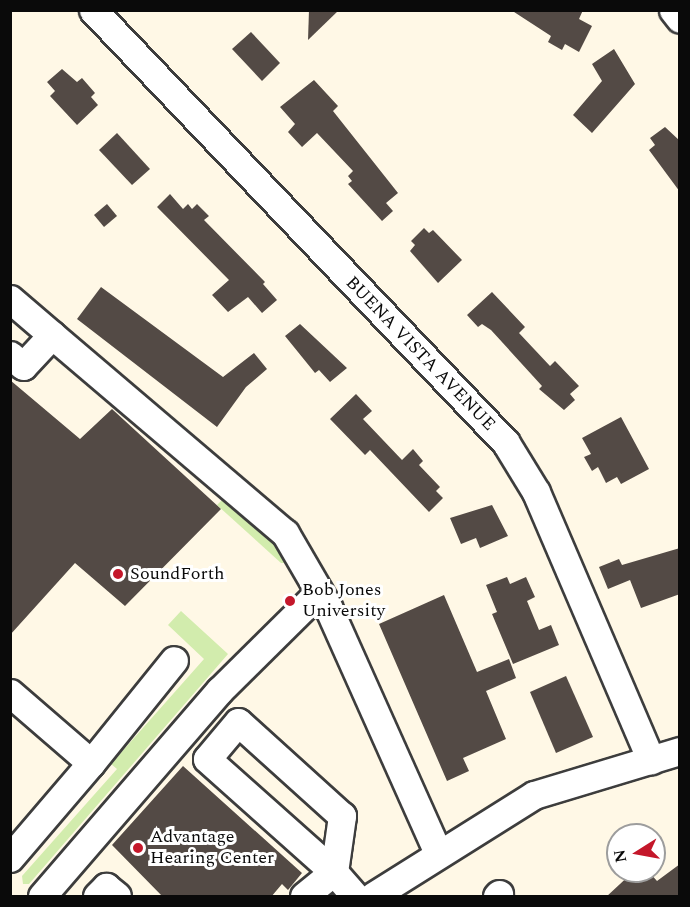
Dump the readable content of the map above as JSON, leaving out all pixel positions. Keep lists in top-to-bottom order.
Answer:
{
  "streets": {
    "street": ["BUENA VISTA AVENUE"]
  },
  "places": ["SoundForth", "Bob Jones University", "Advantage Hearing Center"],
  "north": "left"
}
